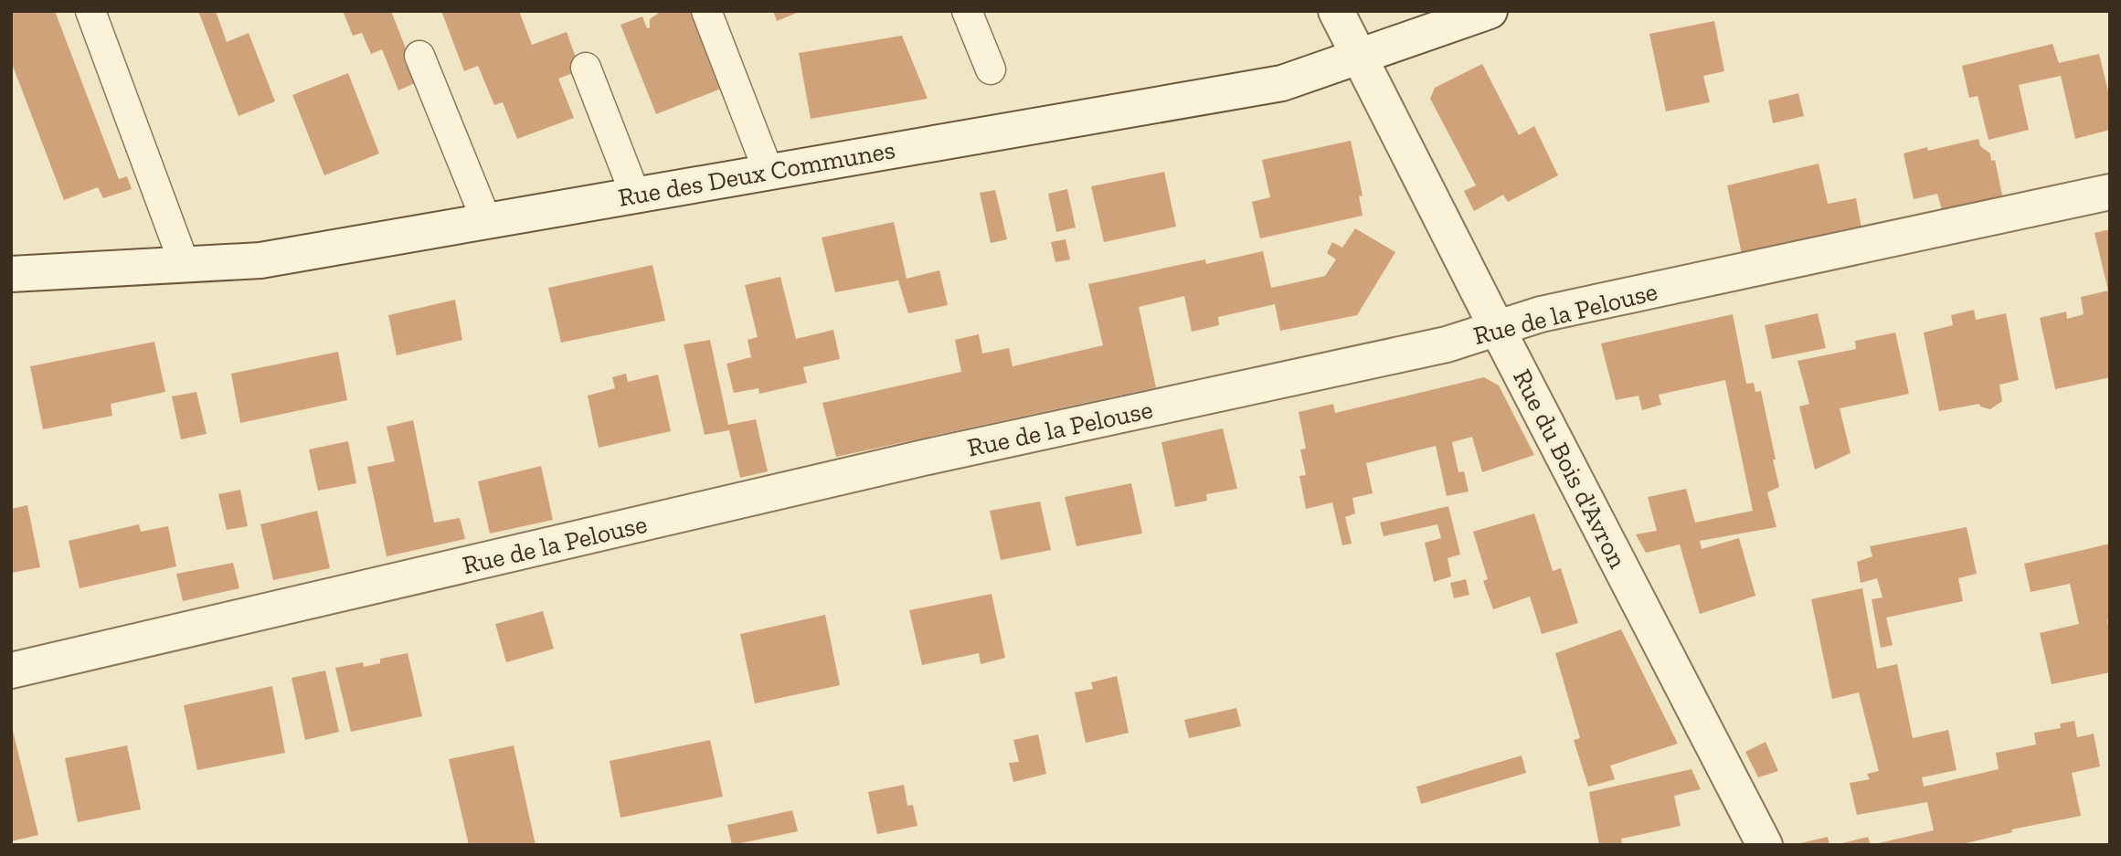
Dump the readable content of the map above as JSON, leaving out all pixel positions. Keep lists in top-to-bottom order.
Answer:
{
  "streets": {
    "street": ["Rue des Deux Communes", "Rue de la Pelouse", "Rue du Bois d'Avron"]
  },
  "crossings": [
    ["Rue des Deux Communes", "Rue du Bois d'Avron"],
    ["Rue de la Pelouse", "Rue du Bois d'Avron"]
  ]
}
